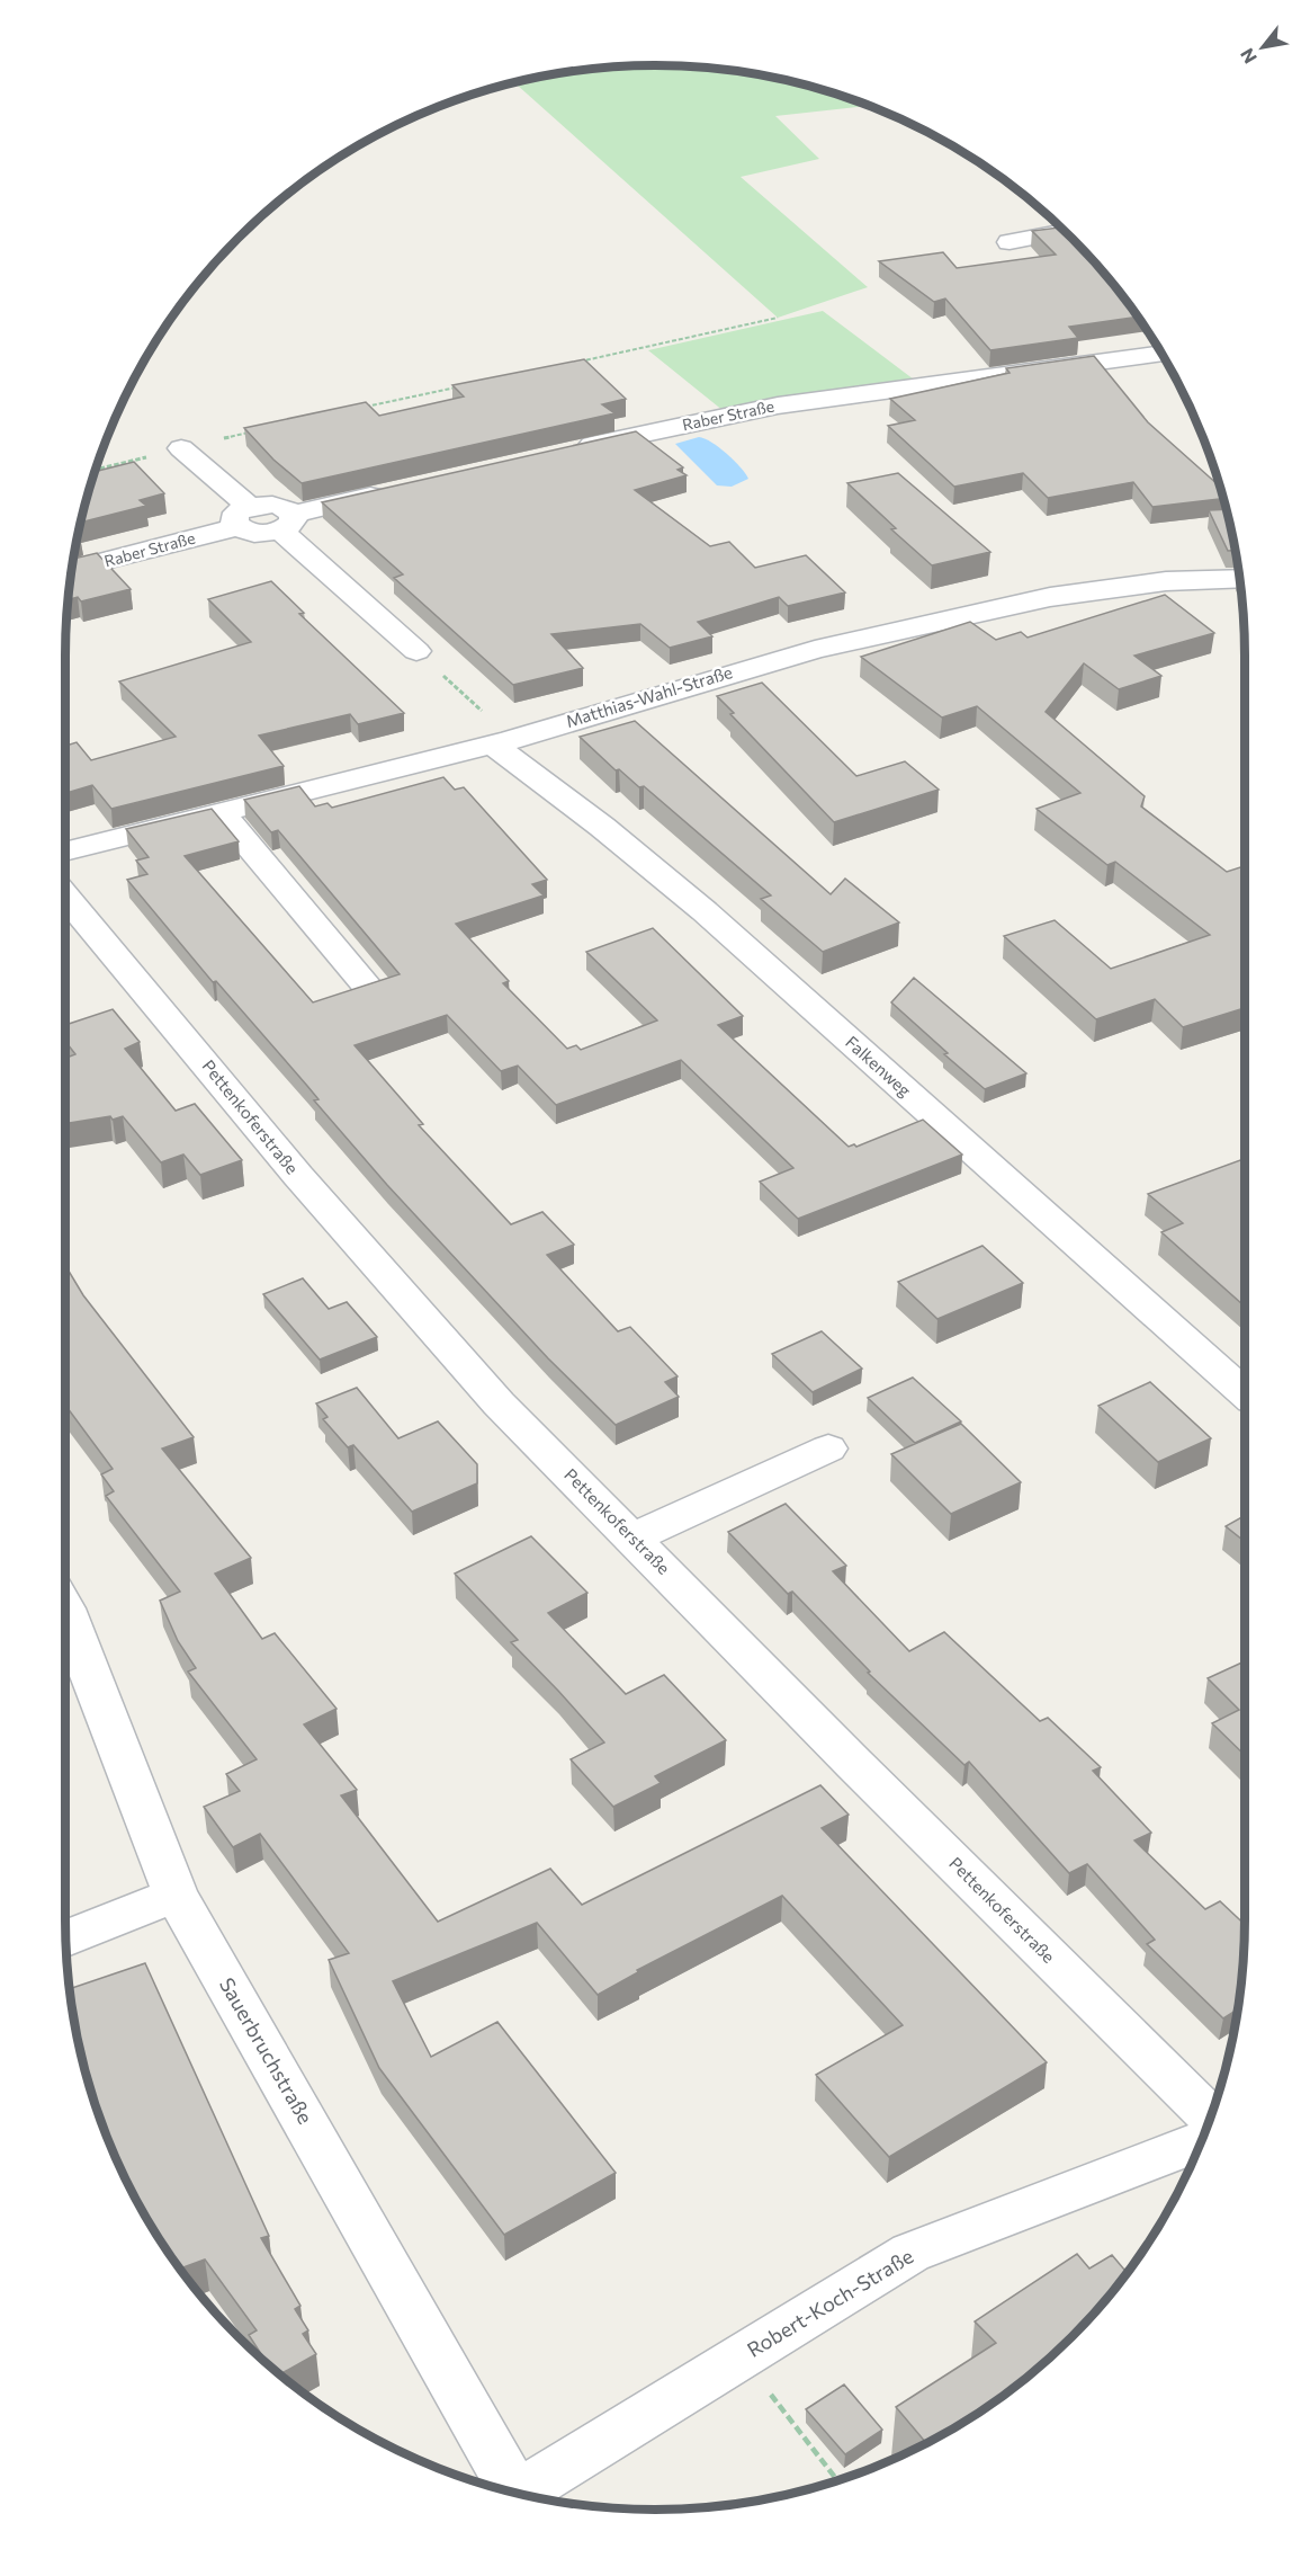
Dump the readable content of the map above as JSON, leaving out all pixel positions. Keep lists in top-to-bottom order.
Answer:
{
  "streets": {
    "street": [
      "Raber Straße",
      "Matthias-Wahl-Straße",
      "Falkenweg",
      "Pettenkoferstraße",
      "Sauerbruchstraße",
      "Robert-Koch-Straße"
    ]
  },
  "crossings": [
    ["Matthias-Wahl-Straße", "Falkenweg"]
  ],
  "north": "bottom left"
}
